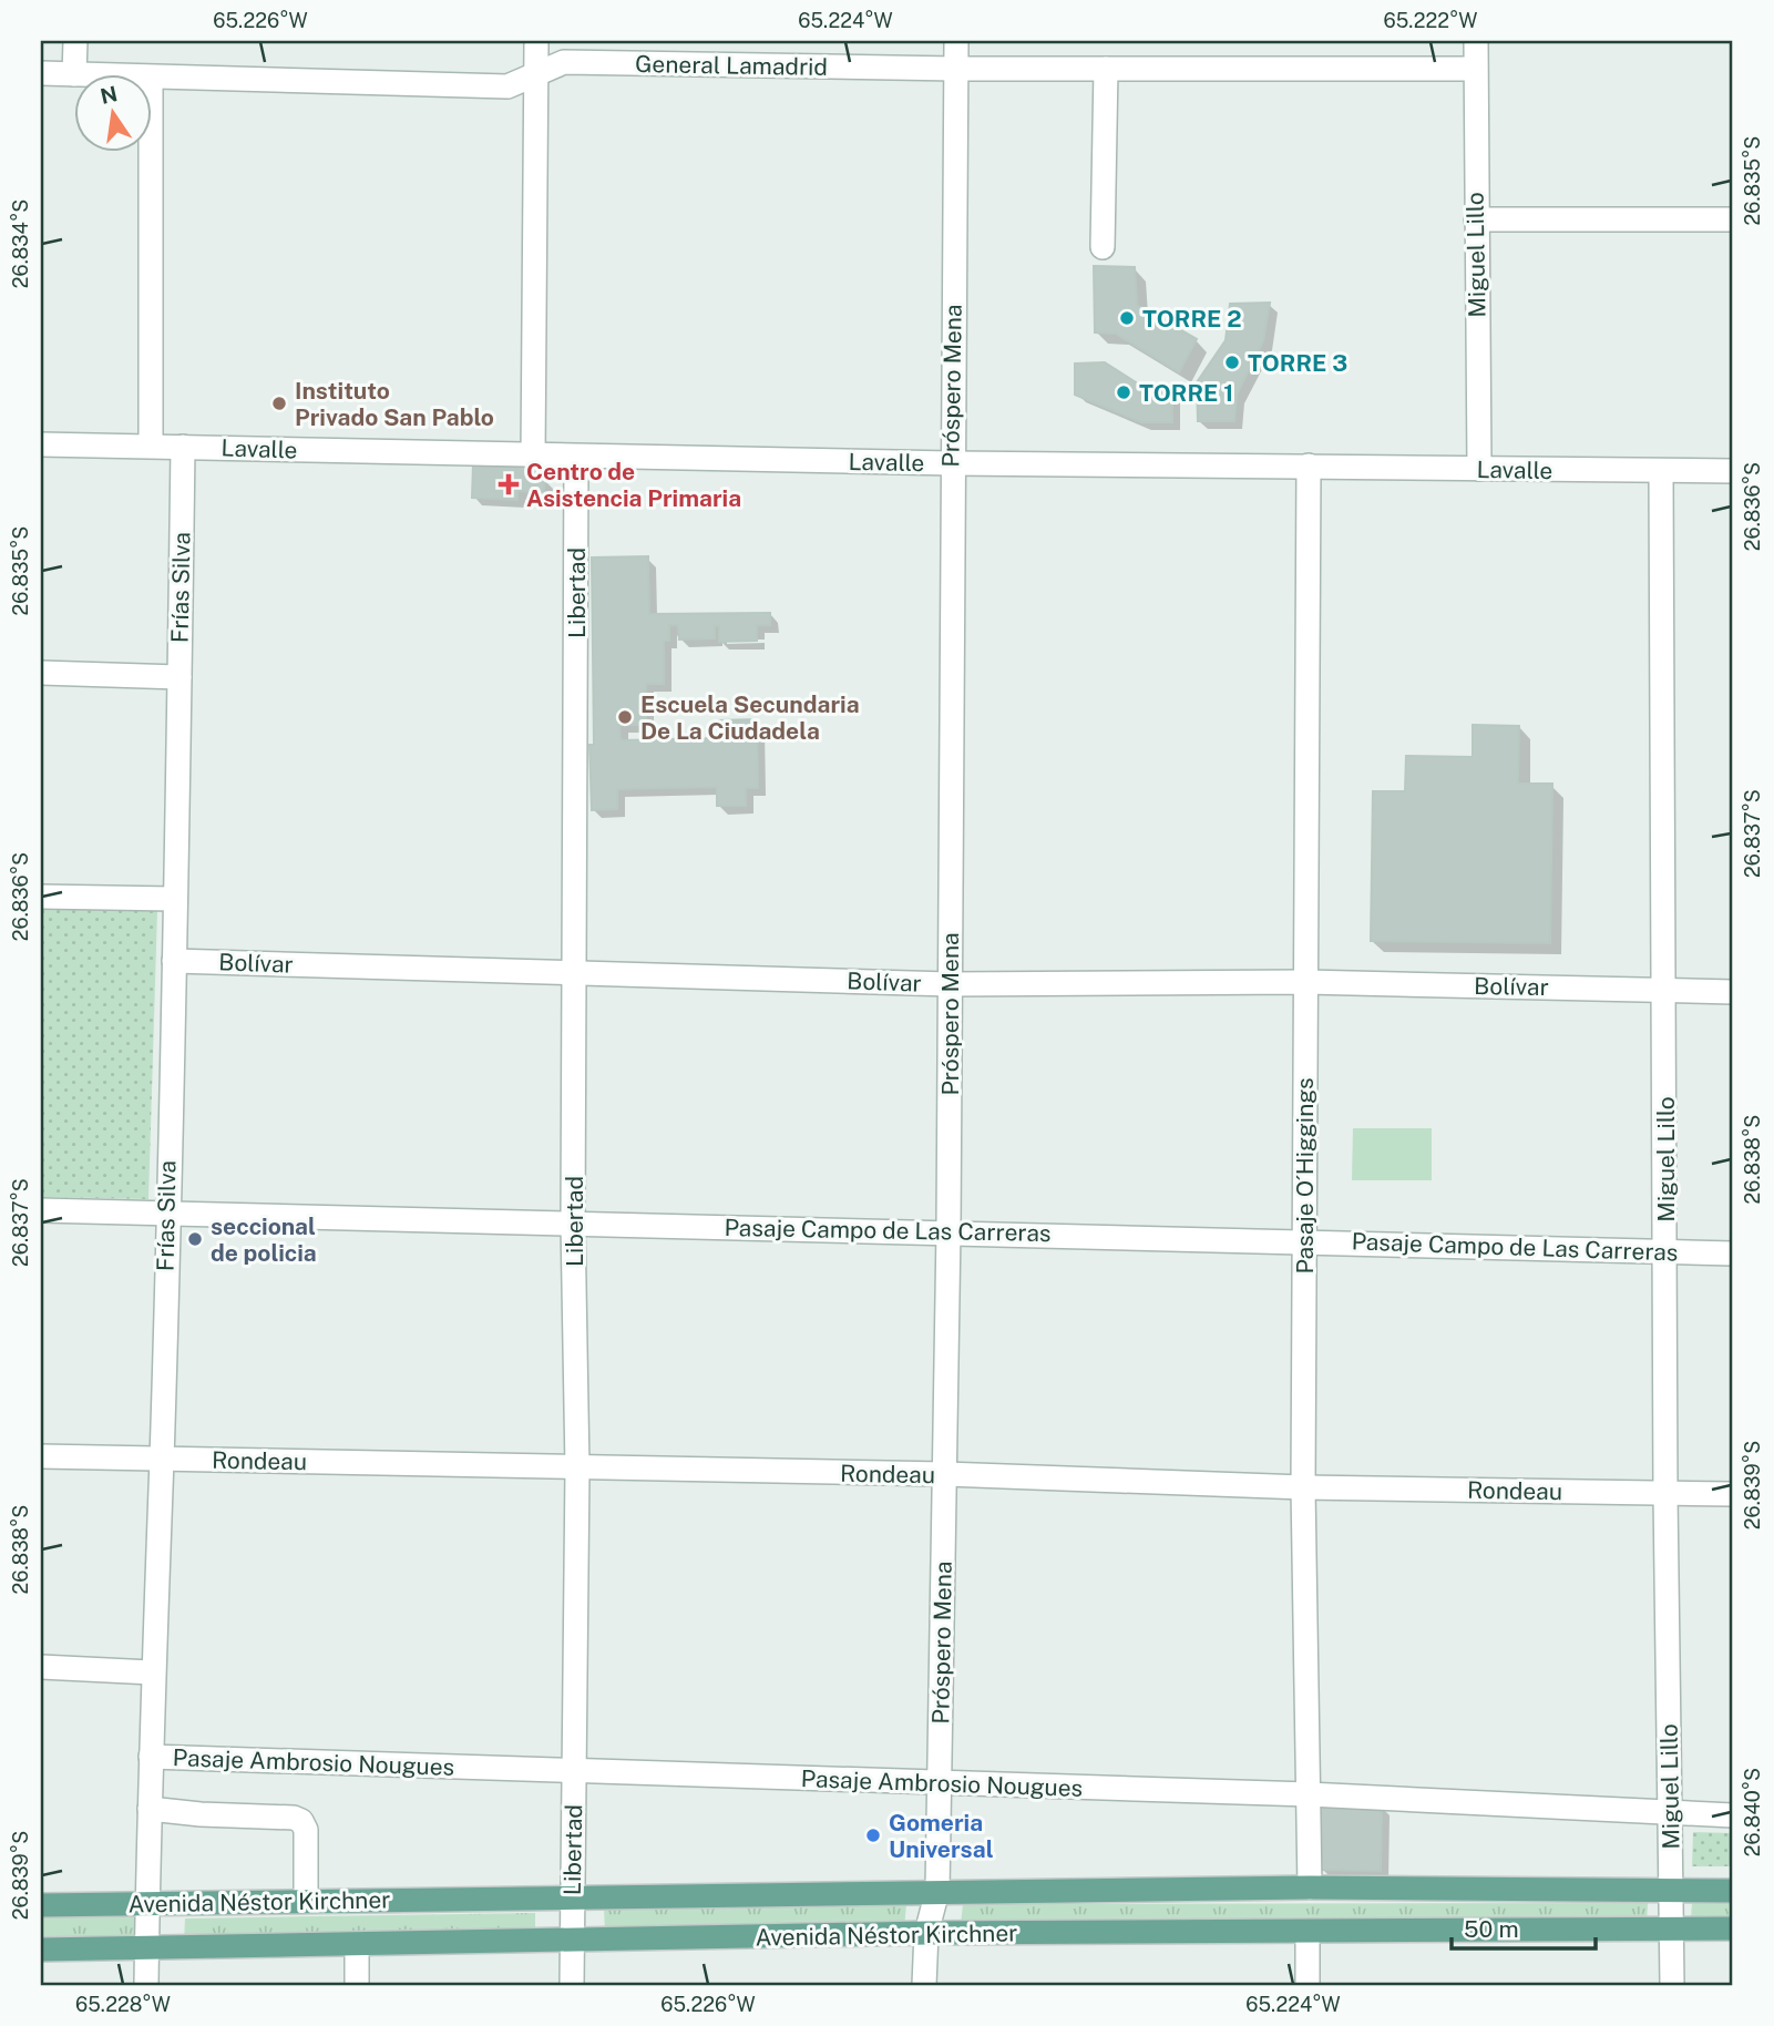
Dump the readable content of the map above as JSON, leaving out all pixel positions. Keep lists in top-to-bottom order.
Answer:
{
  "streets": {
    "main road": ["Avenida Néstor Kirchner"],
    "street": [
      "General Lamadrid",
      "Miguel Lillo",
      "Próspero Mena",
      "Lavalle",
      "Frías Silva",
      "Libertad",
      "Bolívar",
      "Pasaje O´Higgings",
      "Pasaje Campo de Las Carreras",
      "Rondeau",
      "Pasaje Ambrosio Nougues"
    ]
  },
  "crossings": [
    ["General Lamadrid", "Miguel Lillo"],
    ["General Lamadrid", "Próspero Mena"],
    ["Miguel Lillo", "Lavalle"],
    ["Miguel Lillo", "Bolívar"],
    ["Miguel Lillo", "Pasaje Campo de Las Carreras"],
    ["Miguel Lillo", "Rondeau"],
    ["Miguel Lillo", "Pasaje Ambrosio Nougues"],
    ["Miguel Lillo", "Avenida Néstor Kirchner"],
    ["Próspero Mena", "Lavalle"],
    ["Próspero Mena", "Bolívar"],
    ["Próspero Mena", "Pasaje Campo de Las Carreras"],
    ["Próspero Mena", "Rondeau"],
    ["Próspero Mena", "Pasaje Ambrosio Nougues"],
    ["Próspero Mena", "Avenida Néstor Kirchner"],
    ["Lavalle", "Frías Silva"],
    ["Lavalle", "Libertad"],
    ["Lavalle", "Pasaje O´Higgings"],
    ["Frías Silva", "Bolívar"],
    ["Frías Silva", "Pasaje Campo de Las Carreras"],
    ["Frías Silva", "Rondeau"],
    ["Frías Silva", "Pasaje Ambrosio Nougues"],
    ["Frías Silva", "Avenida Néstor Kirchner"],
    ["Libertad", "Bolívar"],
    ["Libertad", "Pasaje Campo de Las Carreras"],
    ["Libertad", "Rondeau"],
    ["Libertad", "Pasaje Ambrosio Nougues"],
    ["Libertad", "Avenida Néstor Kirchner"],
    ["Bolívar", "Pasaje O´Higgings"],
    ["Pasaje O´Higgings", "Pasaje Campo de Las Carreras"],
    ["Pasaje O´Higgings", "Rondeau"],
    ["Pasaje O´Higgings", "Pasaje Ambrosio Nougues"],
    ["Pasaje O´Higgings", "Avenida Néstor Kirchner"]
  ],
  "places": {
    "other": [
      "TORRE 2",
      "TORRE 3",
      "TORRE 1",
      "Instituto Privado San Pablo",
      "Escuela Secundaria De La Ciudadela",
      "seccional de policia",
      "Gomeria Universal"
    ],
    "health": ["Centro de Asistencia Primaria"]
  },
  "scale_bar": "50 m",
  "north": "top",
  "coordinates": [
    "65.226°W",
    "65.224°W",
    "65.222°W",
    "26.835°S",
    "26.834°S",
    "26.836°S",
    "26.837°S",
    "26.838°S",
    "26.839°S",
    "26.840°S",
    "65.228°W"
  ]
}
